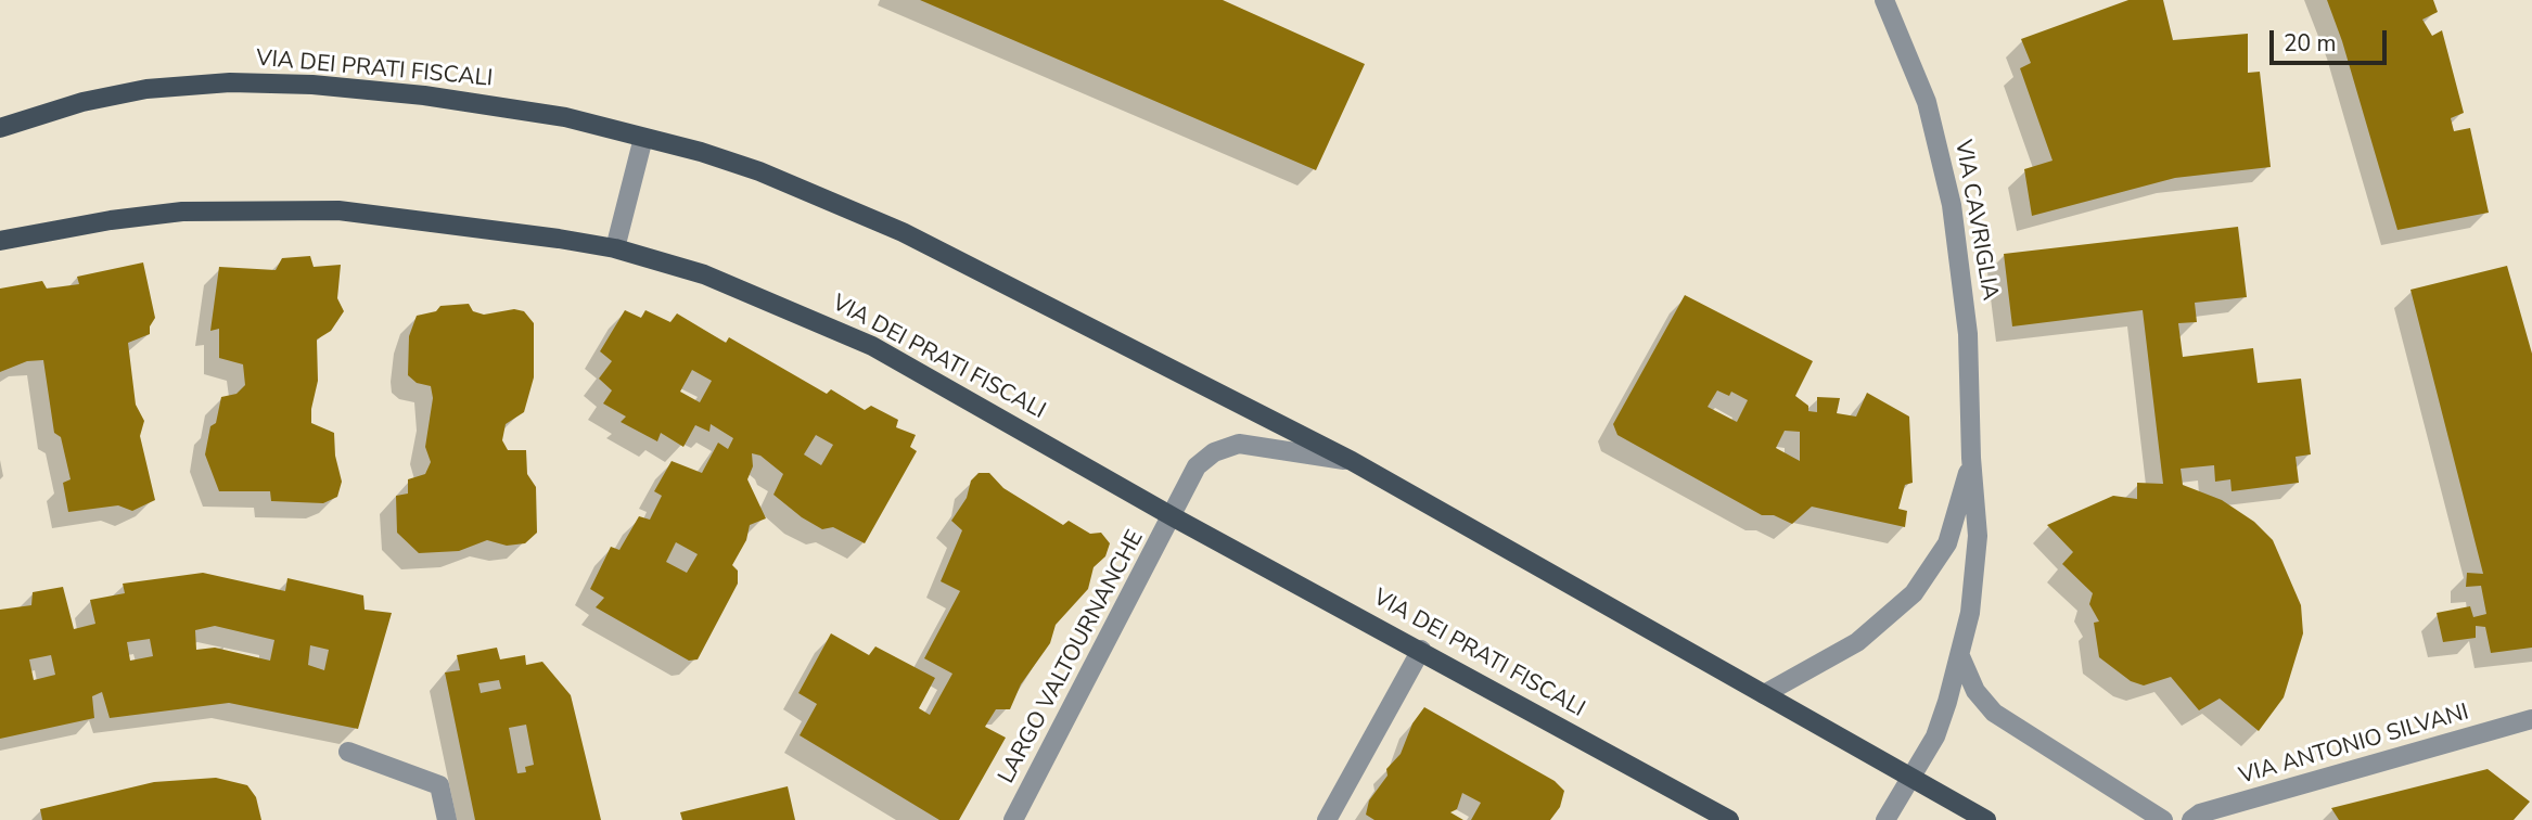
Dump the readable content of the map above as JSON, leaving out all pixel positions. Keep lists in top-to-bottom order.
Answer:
{
  "streets": {
    "main road": ["VIA DEI PRATI FISCALI"],
    "street": ["VIA CAVRIGLIA", "LARGO VALTOURNANCHE", "VIA ANTONIO SILVANI"]
  },
  "crossings": [
    ["VIA DEI PRATI FISCALI", "VIA CAVRIGLIA"],
    ["VIA DEI PRATI FISCALI", "LARGO VALTOURNANCHE"]
  ],
  "scale_bar": "20 m"
}
